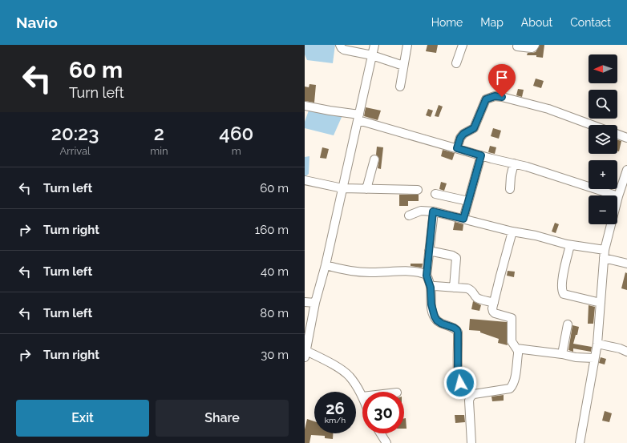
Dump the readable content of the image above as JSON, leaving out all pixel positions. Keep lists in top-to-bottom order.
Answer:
{
  "north": "left",
  "page": {
    "header": "Navio",
    "nav": [
      "Home",
      "Map",
      "About",
      "Contact"
    ],
    "turn": ["60 m", "Turn left"],
    "map_buttons": ["+", "−"],
    "eta": [
      "20:23",
      "Arrival",
      "2",
      "min",
      "460",
      "m"
    ],
    "list": [
      {
        "name": "Turn left",
        "value": "60 m"
      },
      {
        "name": "Turn right",
        "value": "160 m"
      },
      {
        "name": "Turn left",
        "value": "40 m"
      },
      {
        "name": "Turn left",
        "value": "80 m"
      },
      {
        "name": "Turn right",
        "value": "30 m"
      }
    ],
    "speed": "26 km/h",
    "limit": "30",
    "buttons": ["Exit", "Share"]
  }
}
